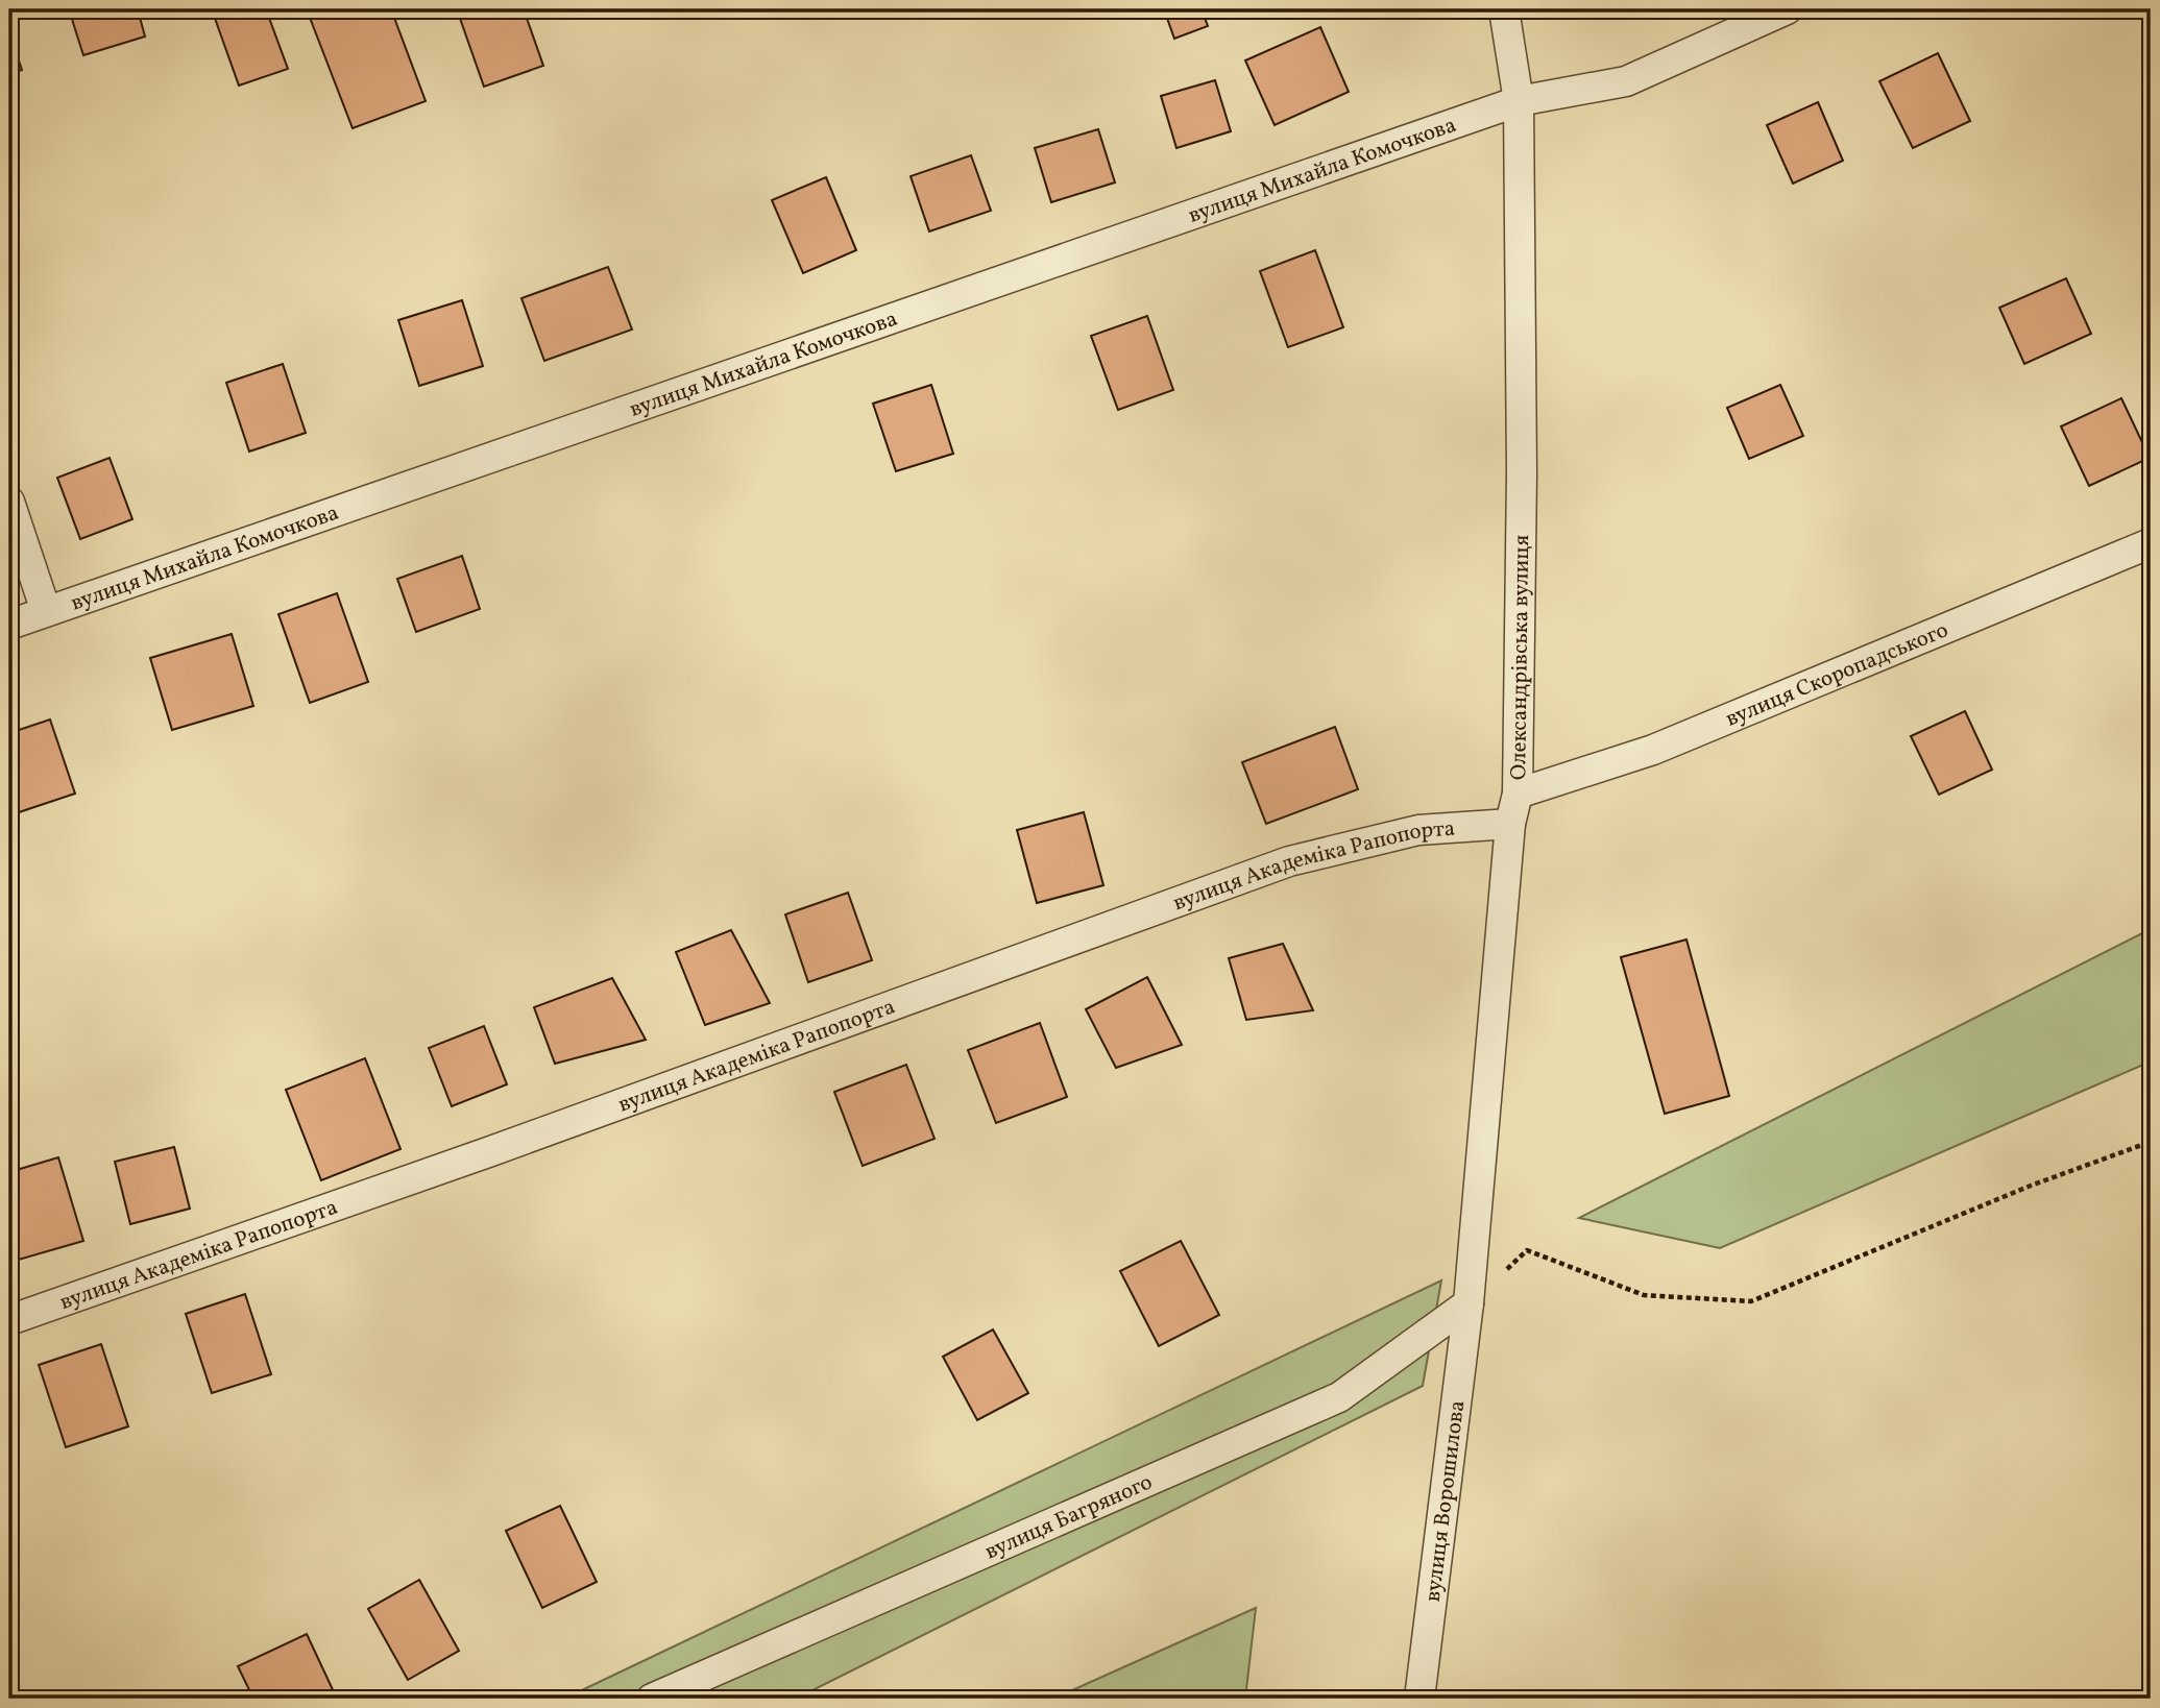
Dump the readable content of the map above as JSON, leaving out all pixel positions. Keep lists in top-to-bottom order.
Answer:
{
  "streets": {
    "street": [
      "вулиця Михайла Комочкова",
      "Олександрівська вулиця",
      "вулиця Скоропадського",
      "вулиця Академіка Рапопорта",
      "вулиця Ворошилова",
      "вулиця Багряного"
    ]
  },
  "crossings": [
    ["вулиця Михайла Комочкова", "Олександрівська вулиця"],
    ["Олександрівська вулиця", "вулиця Скоропадського"],
    ["Олександрівська вулиця", "вулиця Академіка Рапопорта"],
    ["Олександрівська вулиця", "вулиця Ворошилова"],
    ["Олександрівська вулиця", "вулиця Багряного"],
    ["вулиця Ворошилова", "вулиця Багряного"]
  ]
}
